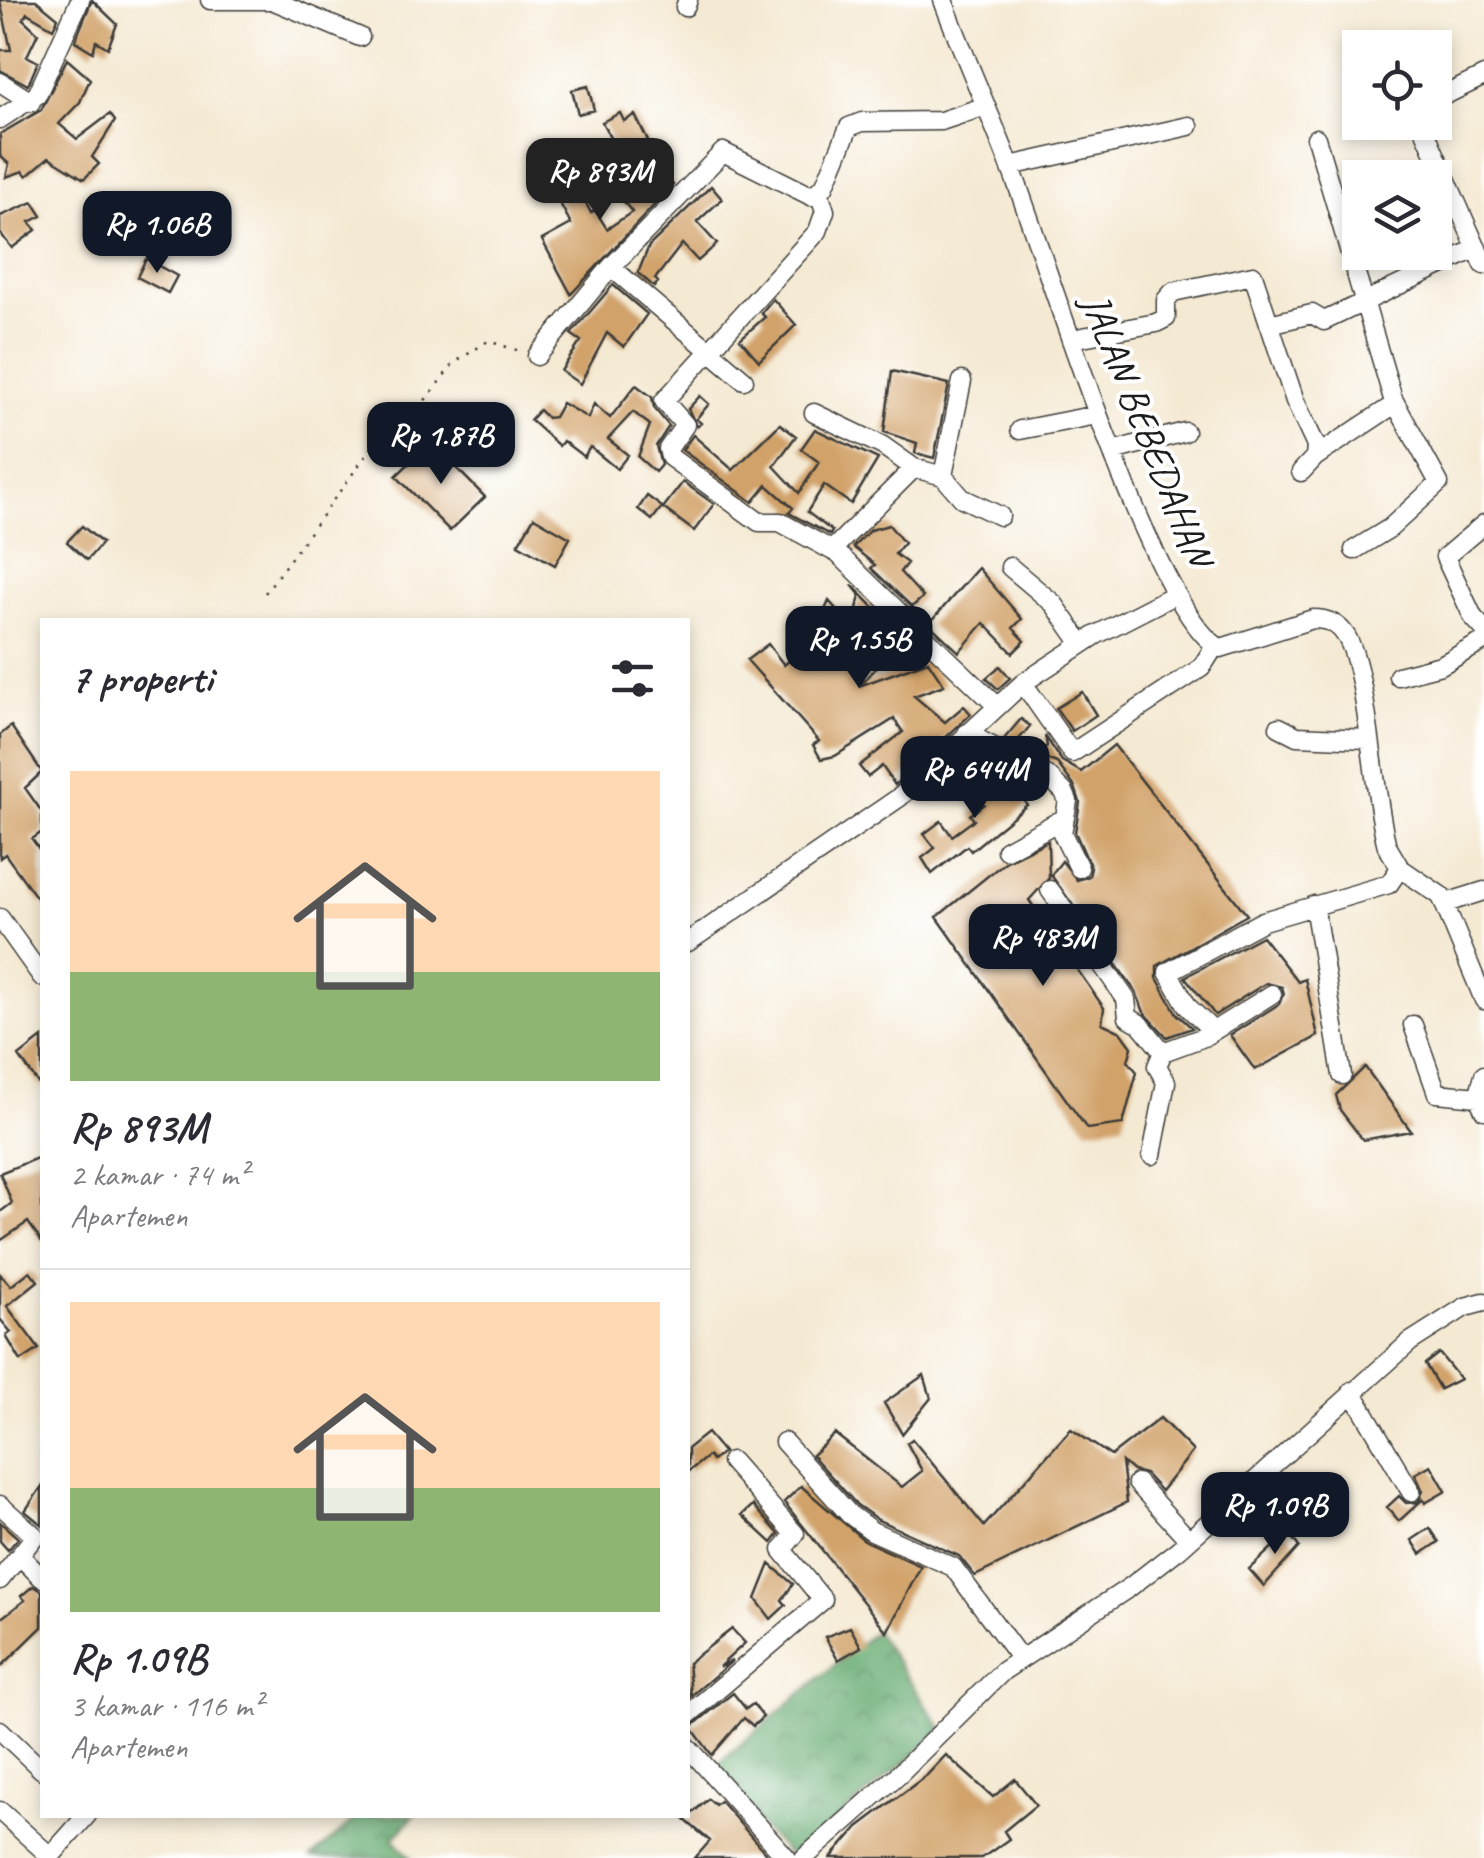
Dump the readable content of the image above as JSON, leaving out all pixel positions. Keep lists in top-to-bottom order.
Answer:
{
  "streets": {
    "street": ["JALAN BEBEDAHAN"]
  },
  "page": {
    "price": [
      "Rp 893M",
      "Rp 1.06B",
      "Rp 1.87B",
      "Rp 1.55B",
      "Rp 644M",
      "Rp 483M",
      "Rp 1.09B"
    ],
    "heading": "7 properti",
    "list": [
      {
        "name": "Rp 893M",
        "note": "2 kamar · 74 m² · Apartemen"
      },
      {
        "name": "Rp 1.09B",
        "note": "3 kamar · 116 m² · Apartemen"
      }
    ]
  }
}
